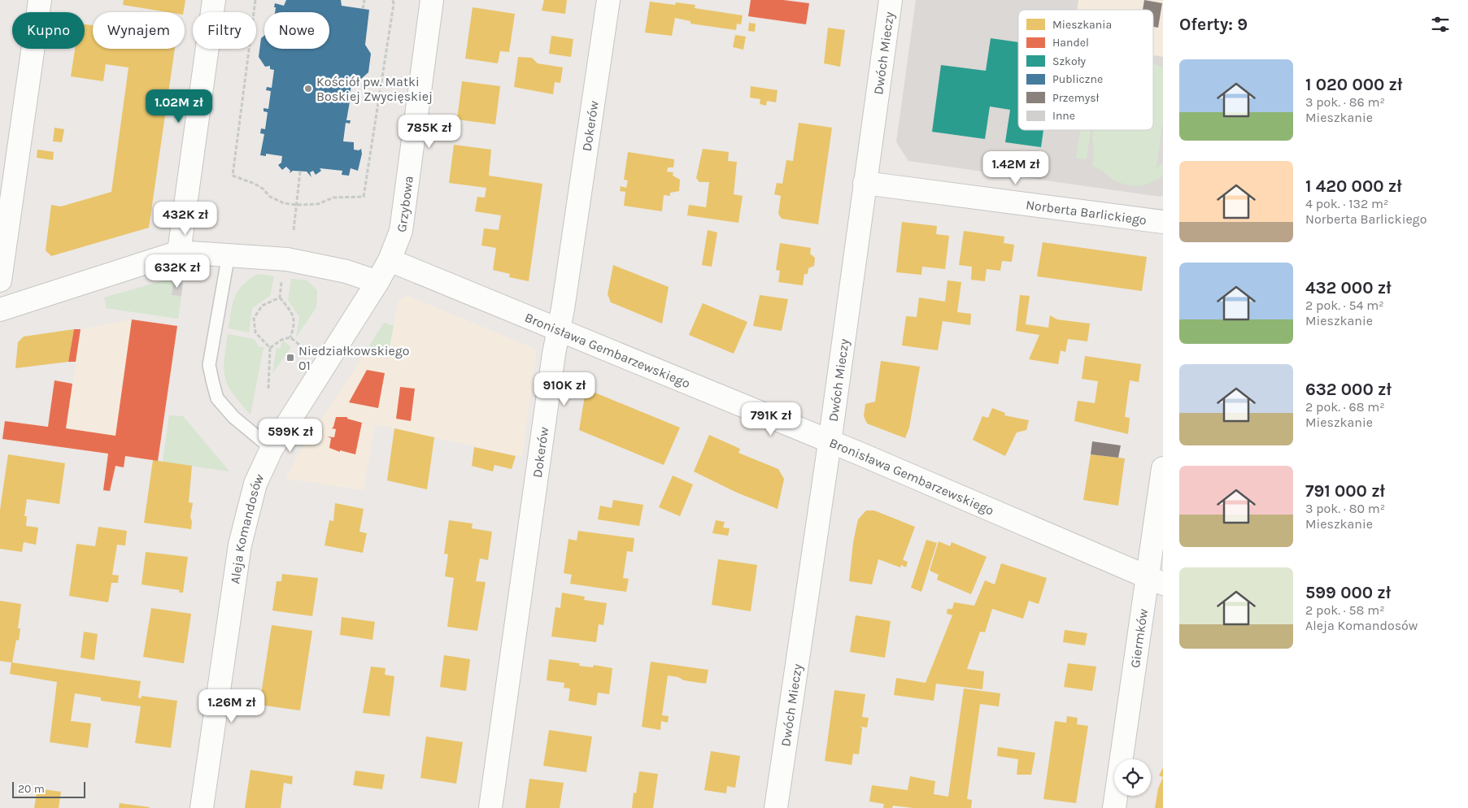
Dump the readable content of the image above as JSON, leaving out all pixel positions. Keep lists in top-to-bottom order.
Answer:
{
  "streets": {
    "street": [
      "Dwóch Mieczy",
      "Dokerów",
      "Grzybowa",
      "Norberta Barlickiego",
      "Bronisława Gembarzewskiego",
      "Aleja Komandosów",
      "Giermków"
    ]
  },
  "crossings": [
    ["Dwóch Mieczy", "Norberta Barlickiego"],
    ["Dwóch Mieczy", "Bronisława Gembarzewskiego"],
    ["Dokerów", "Bronisława Gembarzewskiego"],
    ["Grzybowa", "Bronisława Gembarzewskiego"],
    ["Grzybowa", "Aleja Komandosów"],
    ["Bronisława Gembarzewskiego", "Giermków"]
  ],
  "places": {
    "other": ["Kościół pw. Matki Boskiej Zwycięskiej"],
    "transit": ["Niedziałkowskiego 01"]
  },
  "legend": [
    "Mieszkania",
    "Handel",
    "Szkoły",
    "Publiczne",
    "Przemysł",
    "Inne"
  ],
  "scale_bar": "20 m",
  "page": {
    "heading": "Oferty: 9",
    "chip": [
      "Kupno",
      "Wynajem",
      "Filtry",
      "Nowe"
    ],
    "list": [
      {
        "name": "1 020 000 zł",
        "note": "3 pok. · 86 m² · Mieszkanie"
      },
      {
        "name": "1 420 000 zł",
        "note": "4 pok. · 132 m² · Norberta Barlickiego"
      },
      {
        "name": "432 000 zł",
        "note": "2 pok. · 54 m² · Mieszkanie"
      },
      {
        "name": "632 000 zł",
        "note": "2 pok. · 68 m² · Mieszkanie"
      },
      {
        "name": "791 000 zł",
        "note": "3 pok. · 80 m² · Mieszkanie"
      },
      {
        "name": "599 000 zł",
        "note": "2 pok. · 58 m² · Aleja Komandosów"
      }
    ],
    "price": [
      "1.02M zł",
      "785K zł",
      "1.42M zł",
      "432K zł",
      "632K zł",
      "910K zł",
      "791K zł",
      "599K zł",
      "1.26M zł"
    ],
    "scale": "20 m"
  }
}
